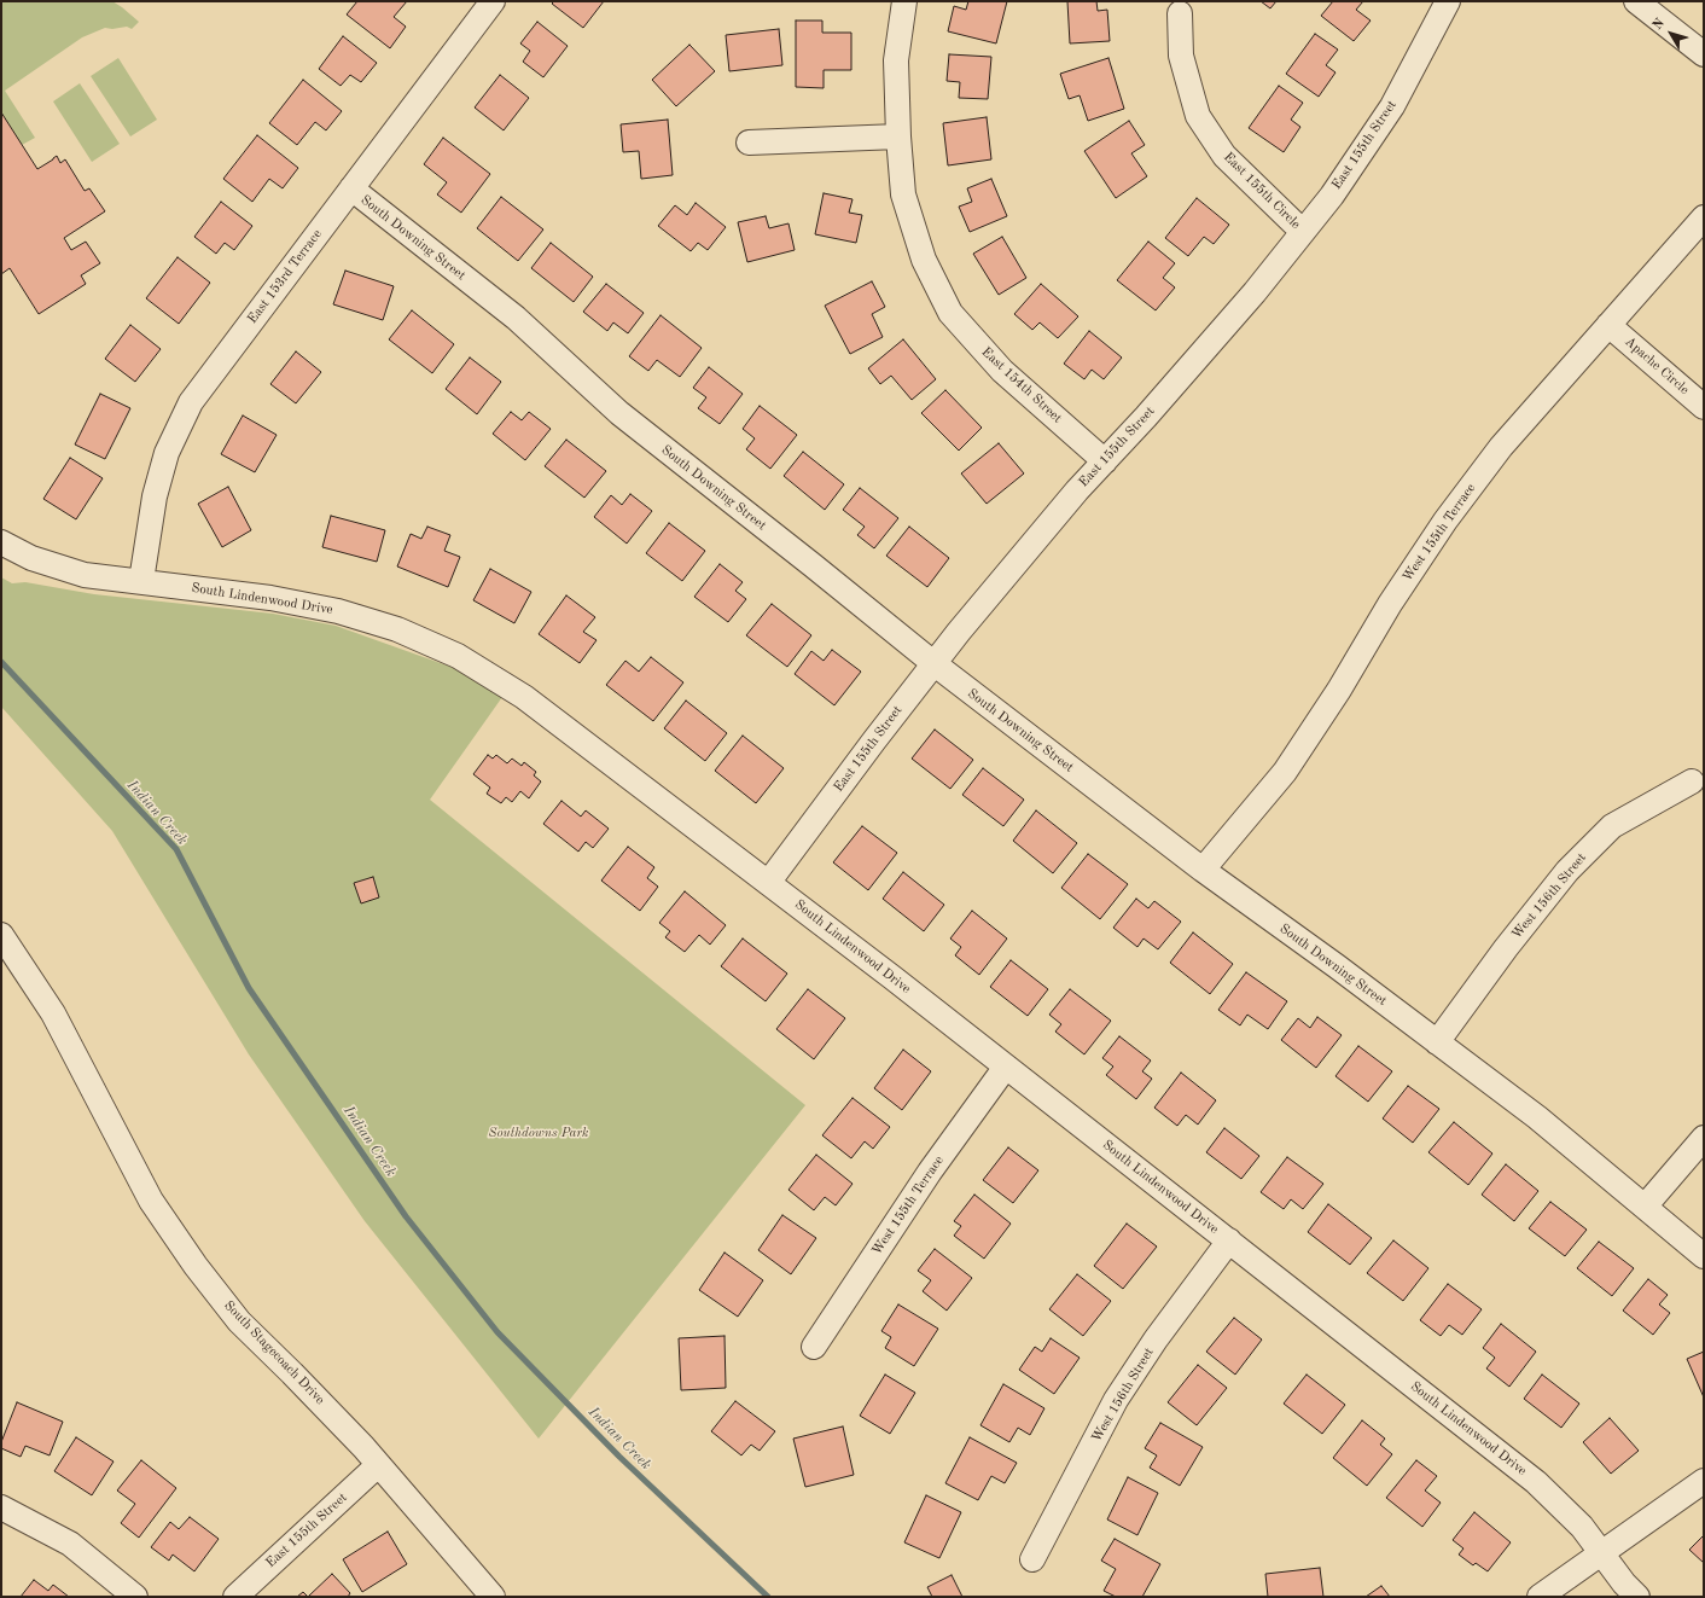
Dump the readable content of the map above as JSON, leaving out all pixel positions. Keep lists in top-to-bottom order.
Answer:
{
  "streets": {
    "street": [
      "East 155th Street",
      "East 155th Circle",
      "South Downing Street",
      "East 153rd Terrace",
      "Apache Circle",
      "East 154th Street",
      "West 155th Terrace",
      "South Lindenwood Drive",
      "West 156th Street",
      "South Stagecoach Drive"
    ]
  },
  "crossings": [
    ["East 155th Street", "East 155th Circle"],
    ["East 155th Street", "South Downing Street"],
    ["East 155th Street", "East 154th Street"],
    ["East 155th Street", "South Lindenwood Drive"],
    ["East 155th Street", "South Stagecoach Drive"],
    ["South Downing Street", "East 153rd Terrace"],
    ["South Downing Street", "West 155th Terrace"],
    ["South Downing Street", "West 156th Street"],
    ["East 153rd Terrace", "South Lindenwood Drive"],
    ["Apache Circle", "West 155th Terrace"],
    ["West 155th Terrace", "South Lindenwood Drive"],
    ["South Lindenwood Drive", "West 156th Street"]
  ],
  "water": ["Indian Creek"],
  "parks": ["Southdowns Park"],
  "north": "top left"
}
